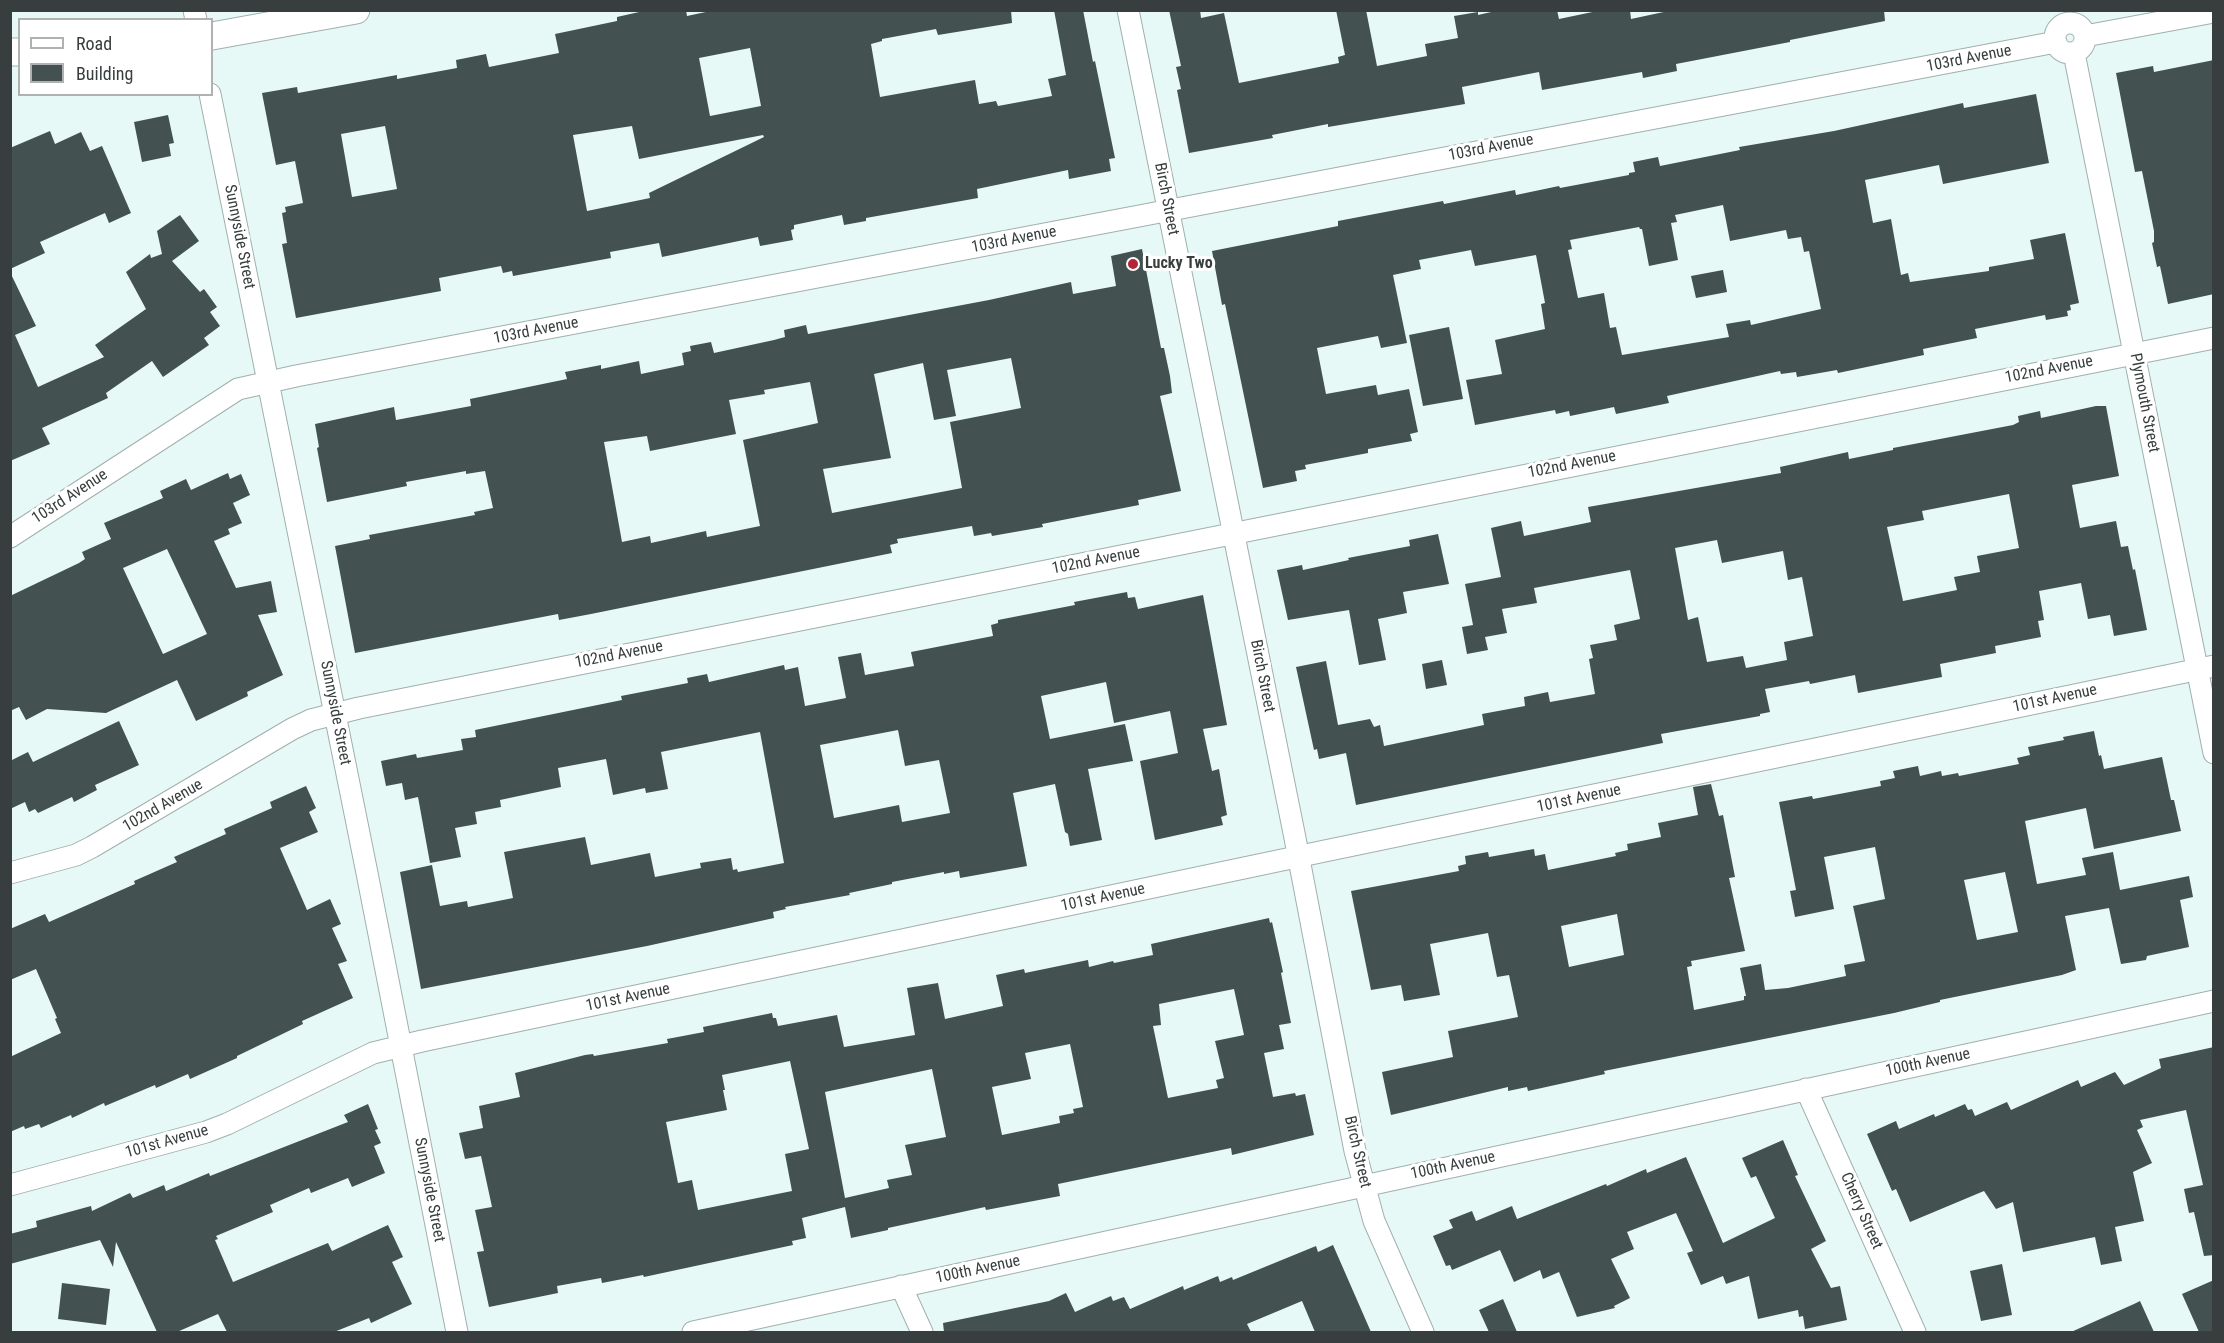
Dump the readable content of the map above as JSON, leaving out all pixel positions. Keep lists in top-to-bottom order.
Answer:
{
  "streets": {
    "street": [
      "103rd Avenue",
      "Birch Street",
      "Sunnyside Street",
      "102nd Avenue",
      "Plymouth Street",
      "101st Avenue",
      "100th Avenue",
      "Cherry Street"
    ]
  },
  "crossings": [
    ["103rd Avenue", "Birch Street"],
    ["103rd Avenue", "Sunnyside Street"],
    ["103rd Avenue", "Plymouth Street"],
    ["Birch Street", "102nd Avenue"],
    ["Birch Street", "101st Avenue"],
    ["Birch Street", "100th Avenue"],
    ["Sunnyside Street", "102nd Avenue"],
    ["Sunnyside Street", "101st Avenue"],
    ["102nd Avenue", "Plymouth Street"],
    ["Plymouth Street", "101st Avenue"],
    ["100th Avenue", "Cherry Street"]
  ],
  "places": ["Lucky Two"],
  "legend": ["Road", "Building"]
}
